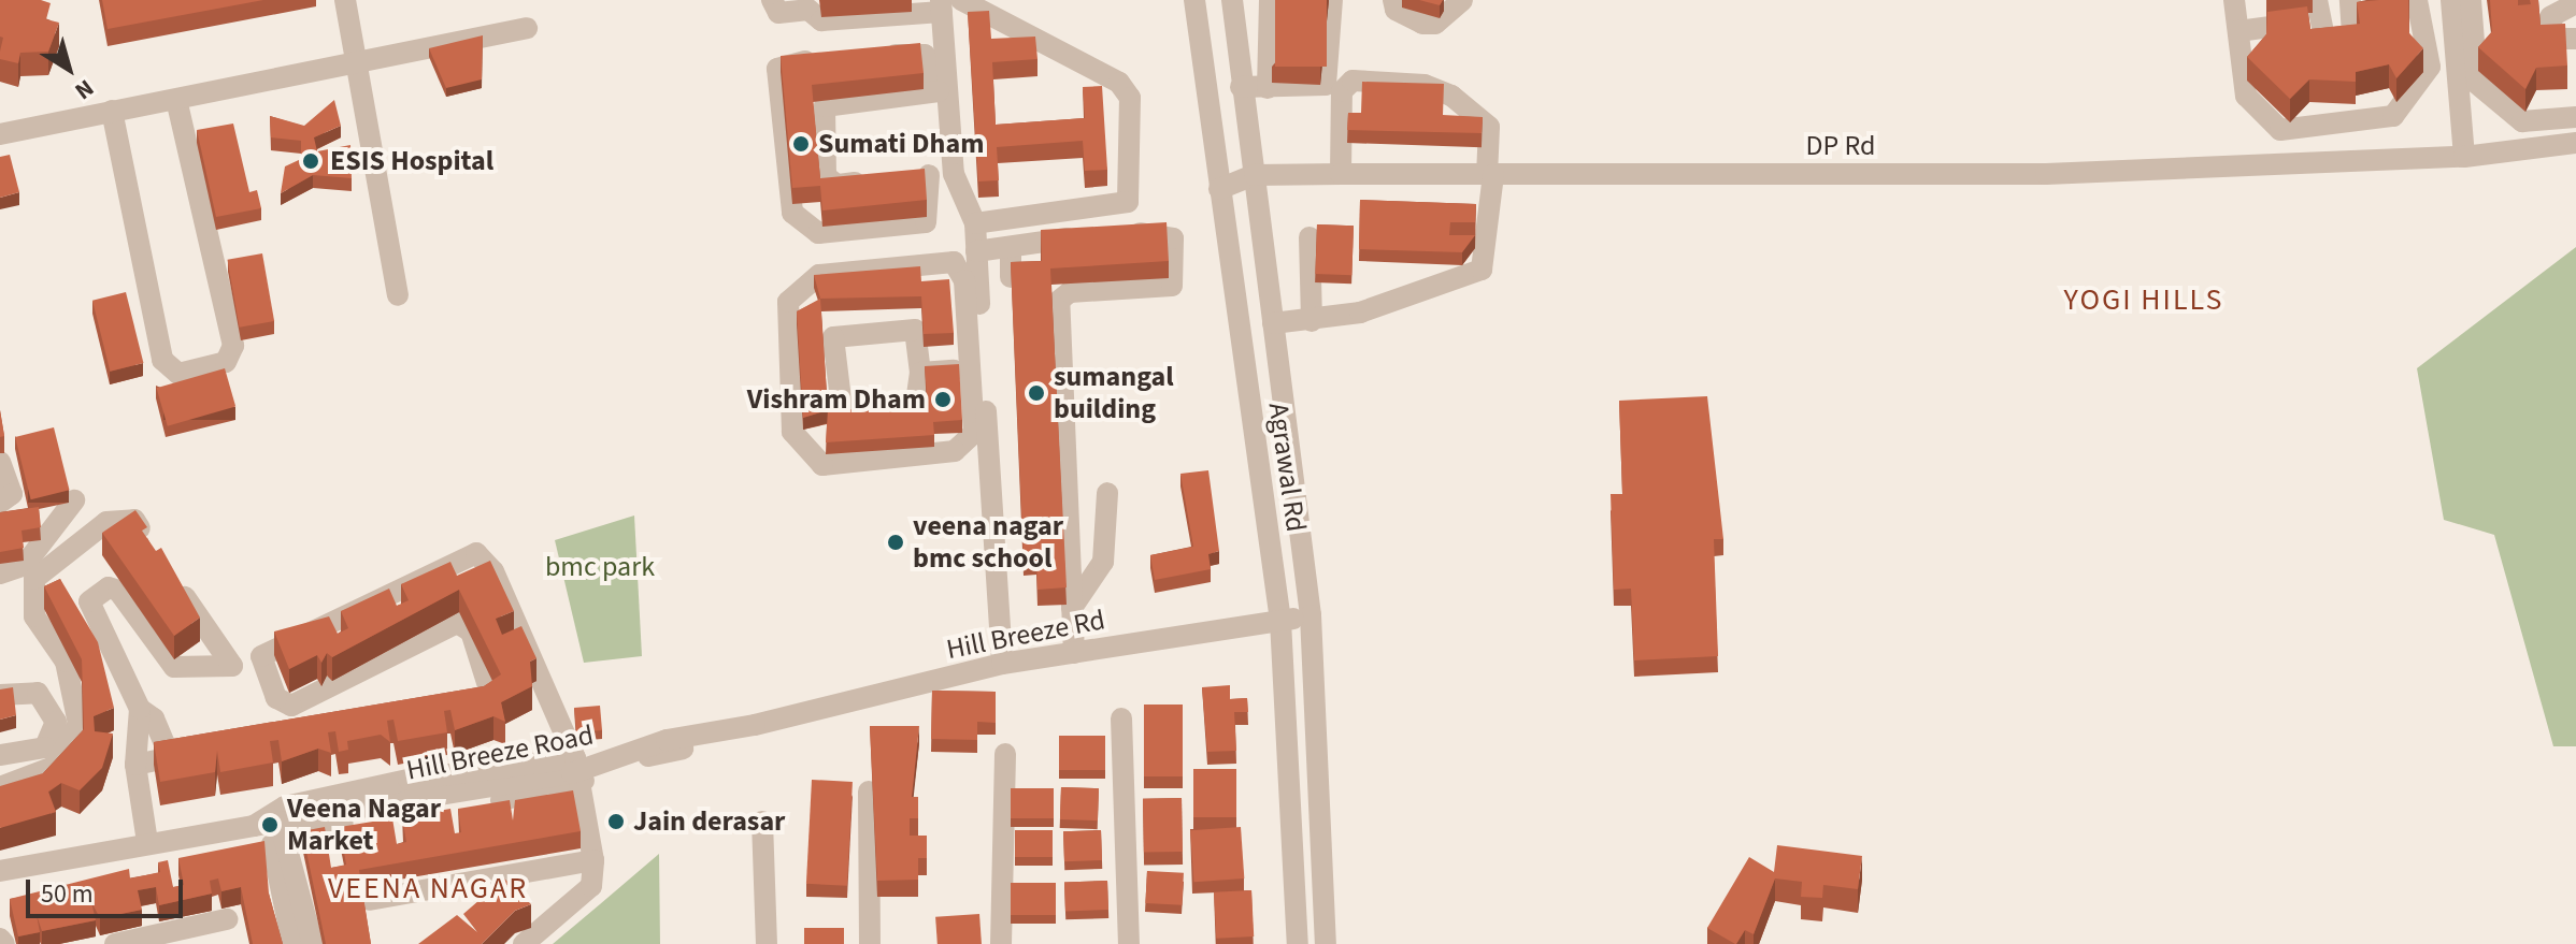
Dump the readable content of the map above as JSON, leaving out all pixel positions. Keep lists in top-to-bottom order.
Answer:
{
  "streets": {
    "street": [
      "DP Rd",
      "Agrawal Rd",
      "Hill Breeze Rd",
      "Hill Breeze Road"
    ]
  },
  "crossings": [
    ["DP Rd", "Agrawal Rd"],
    ["Agrawal Rd", "Hill Breeze Rd"],
    ["Hill Breeze Rd", "Hill Breeze Road"]
  ],
  "districts": ["YOGI HILLS", "VEENA NAGAR"],
  "parks": ["bmc park"],
  "places": [
    "Sumati Dham",
    "ESIS Hospital",
    "sumangal building",
    "Vishram Dham",
    "veena nagar bmc school",
    "Jain derasar",
    "Veena Nagar Market"
  ],
  "scale_bar": "50 m",
  "north": "bottom right"
}
